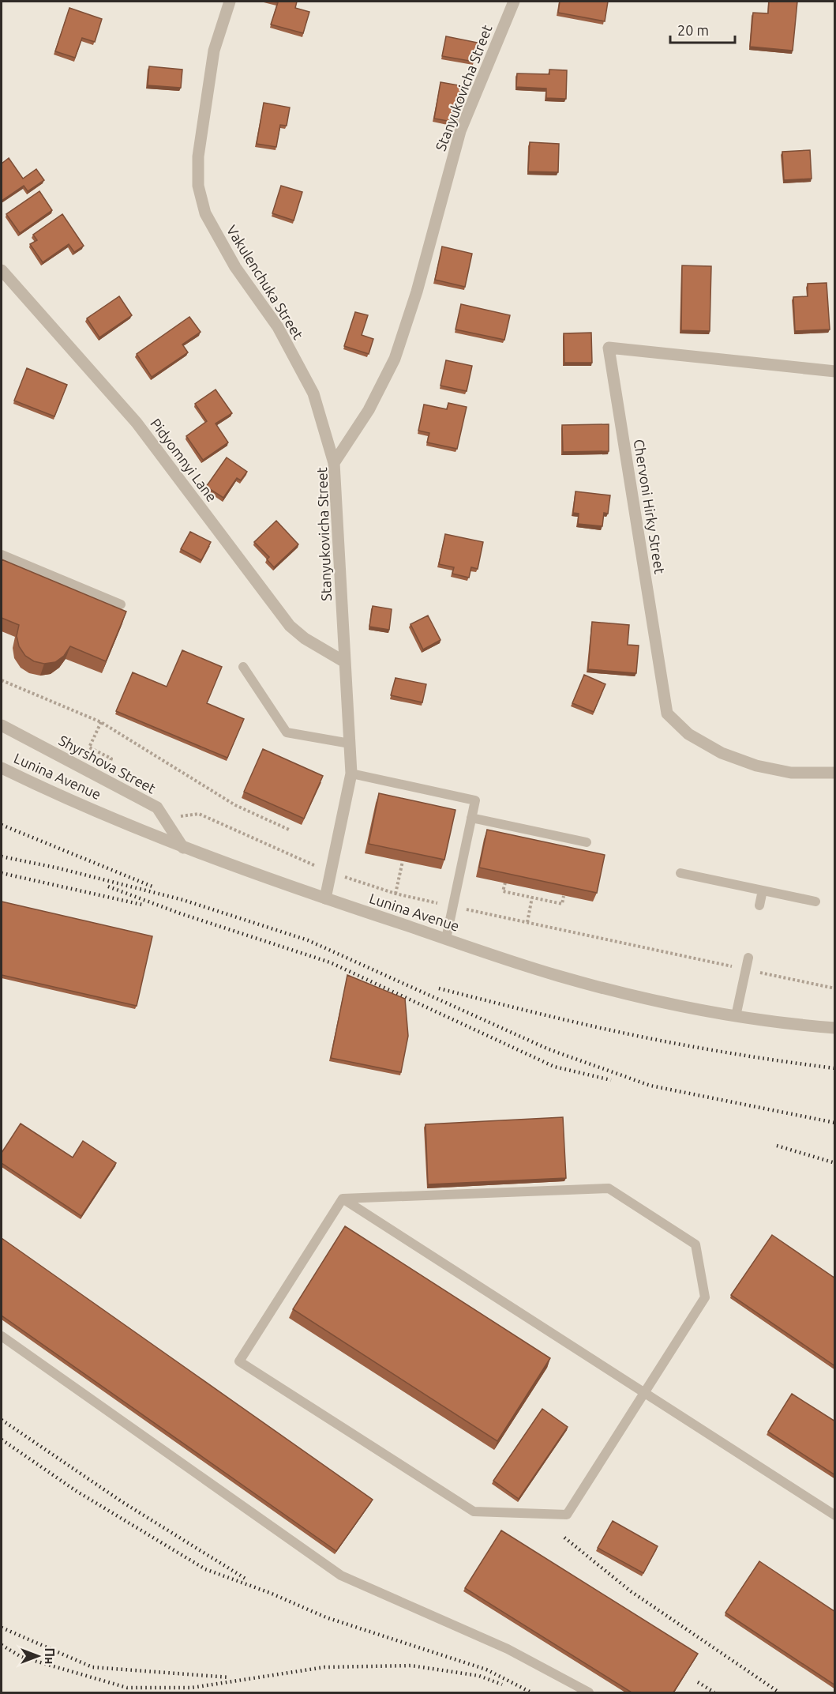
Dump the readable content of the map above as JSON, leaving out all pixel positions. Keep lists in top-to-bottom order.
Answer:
{
  "streets": {
    "street": [
      "Stanyukovicha Street",
      "Vakulenchuka Street",
      "Pidyomnyi Lane",
      "Chervoni Hirky Street",
      "Shyrshova Street",
      "Lunina Avenue"
    ]
  },
  "crossings": [
    ["Stanyukovicha Street", "Vakulenchuka Street"],
    ["Stanyukovicha Street", "Pidyomnyi Lane"],
    ["Stanyukovicha Street", "Lunina Avenue"],
    ["Shyrshova Street", "Lunina Avenue"]
  ],
  "scale_bar": "20 m",
  "north": "right"
}
